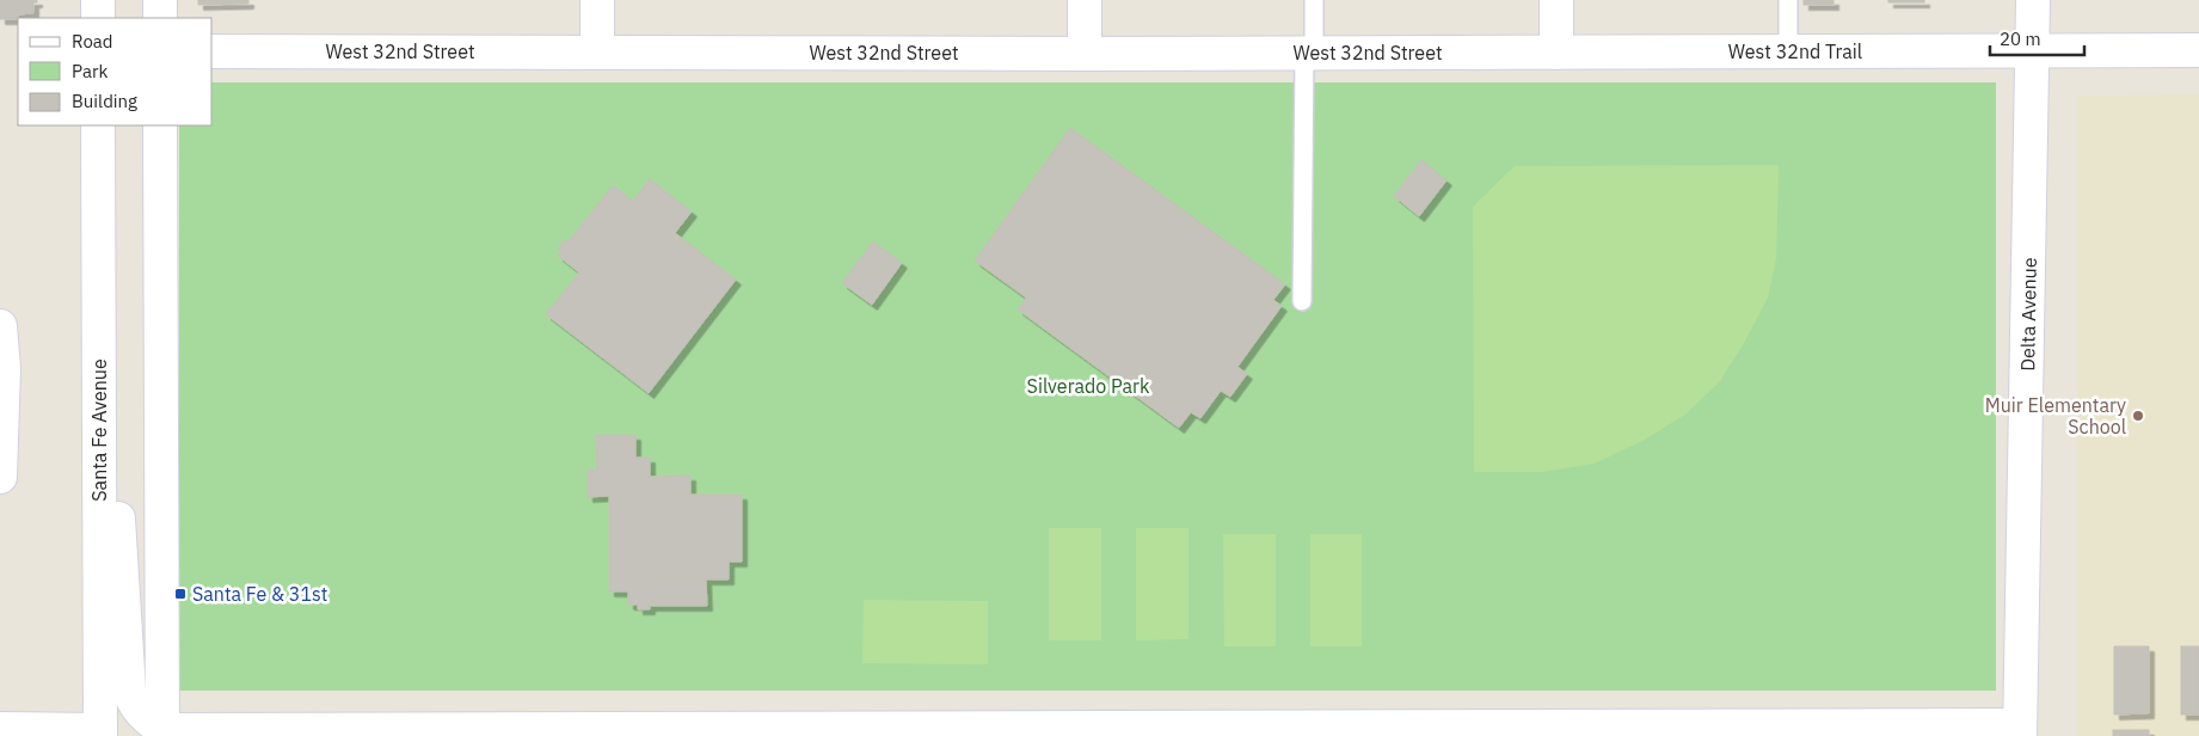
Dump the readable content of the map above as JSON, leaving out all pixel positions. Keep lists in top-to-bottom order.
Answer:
{
  "streets": {
    "street": [
      "West 32nd Street",
      "West 32nd Trail",
      "Delta Avenue",
      "Santa Fe Avenue"
    ]
  },
  "crossings": [
    ["West 32nd Street", "West 32nd Trail"],
    ["West 32nd Trail", "Delta Avenue"]
  ],
  "parks": ["Silverado Park"],
  "places": {
    "other": ["Muir Elementary School"],
    "transit": ["Santa Fe & 31st"]
  },
  "legend": ["Road", "Park", "Building"],
  "scale_bar": "20 m"
}
